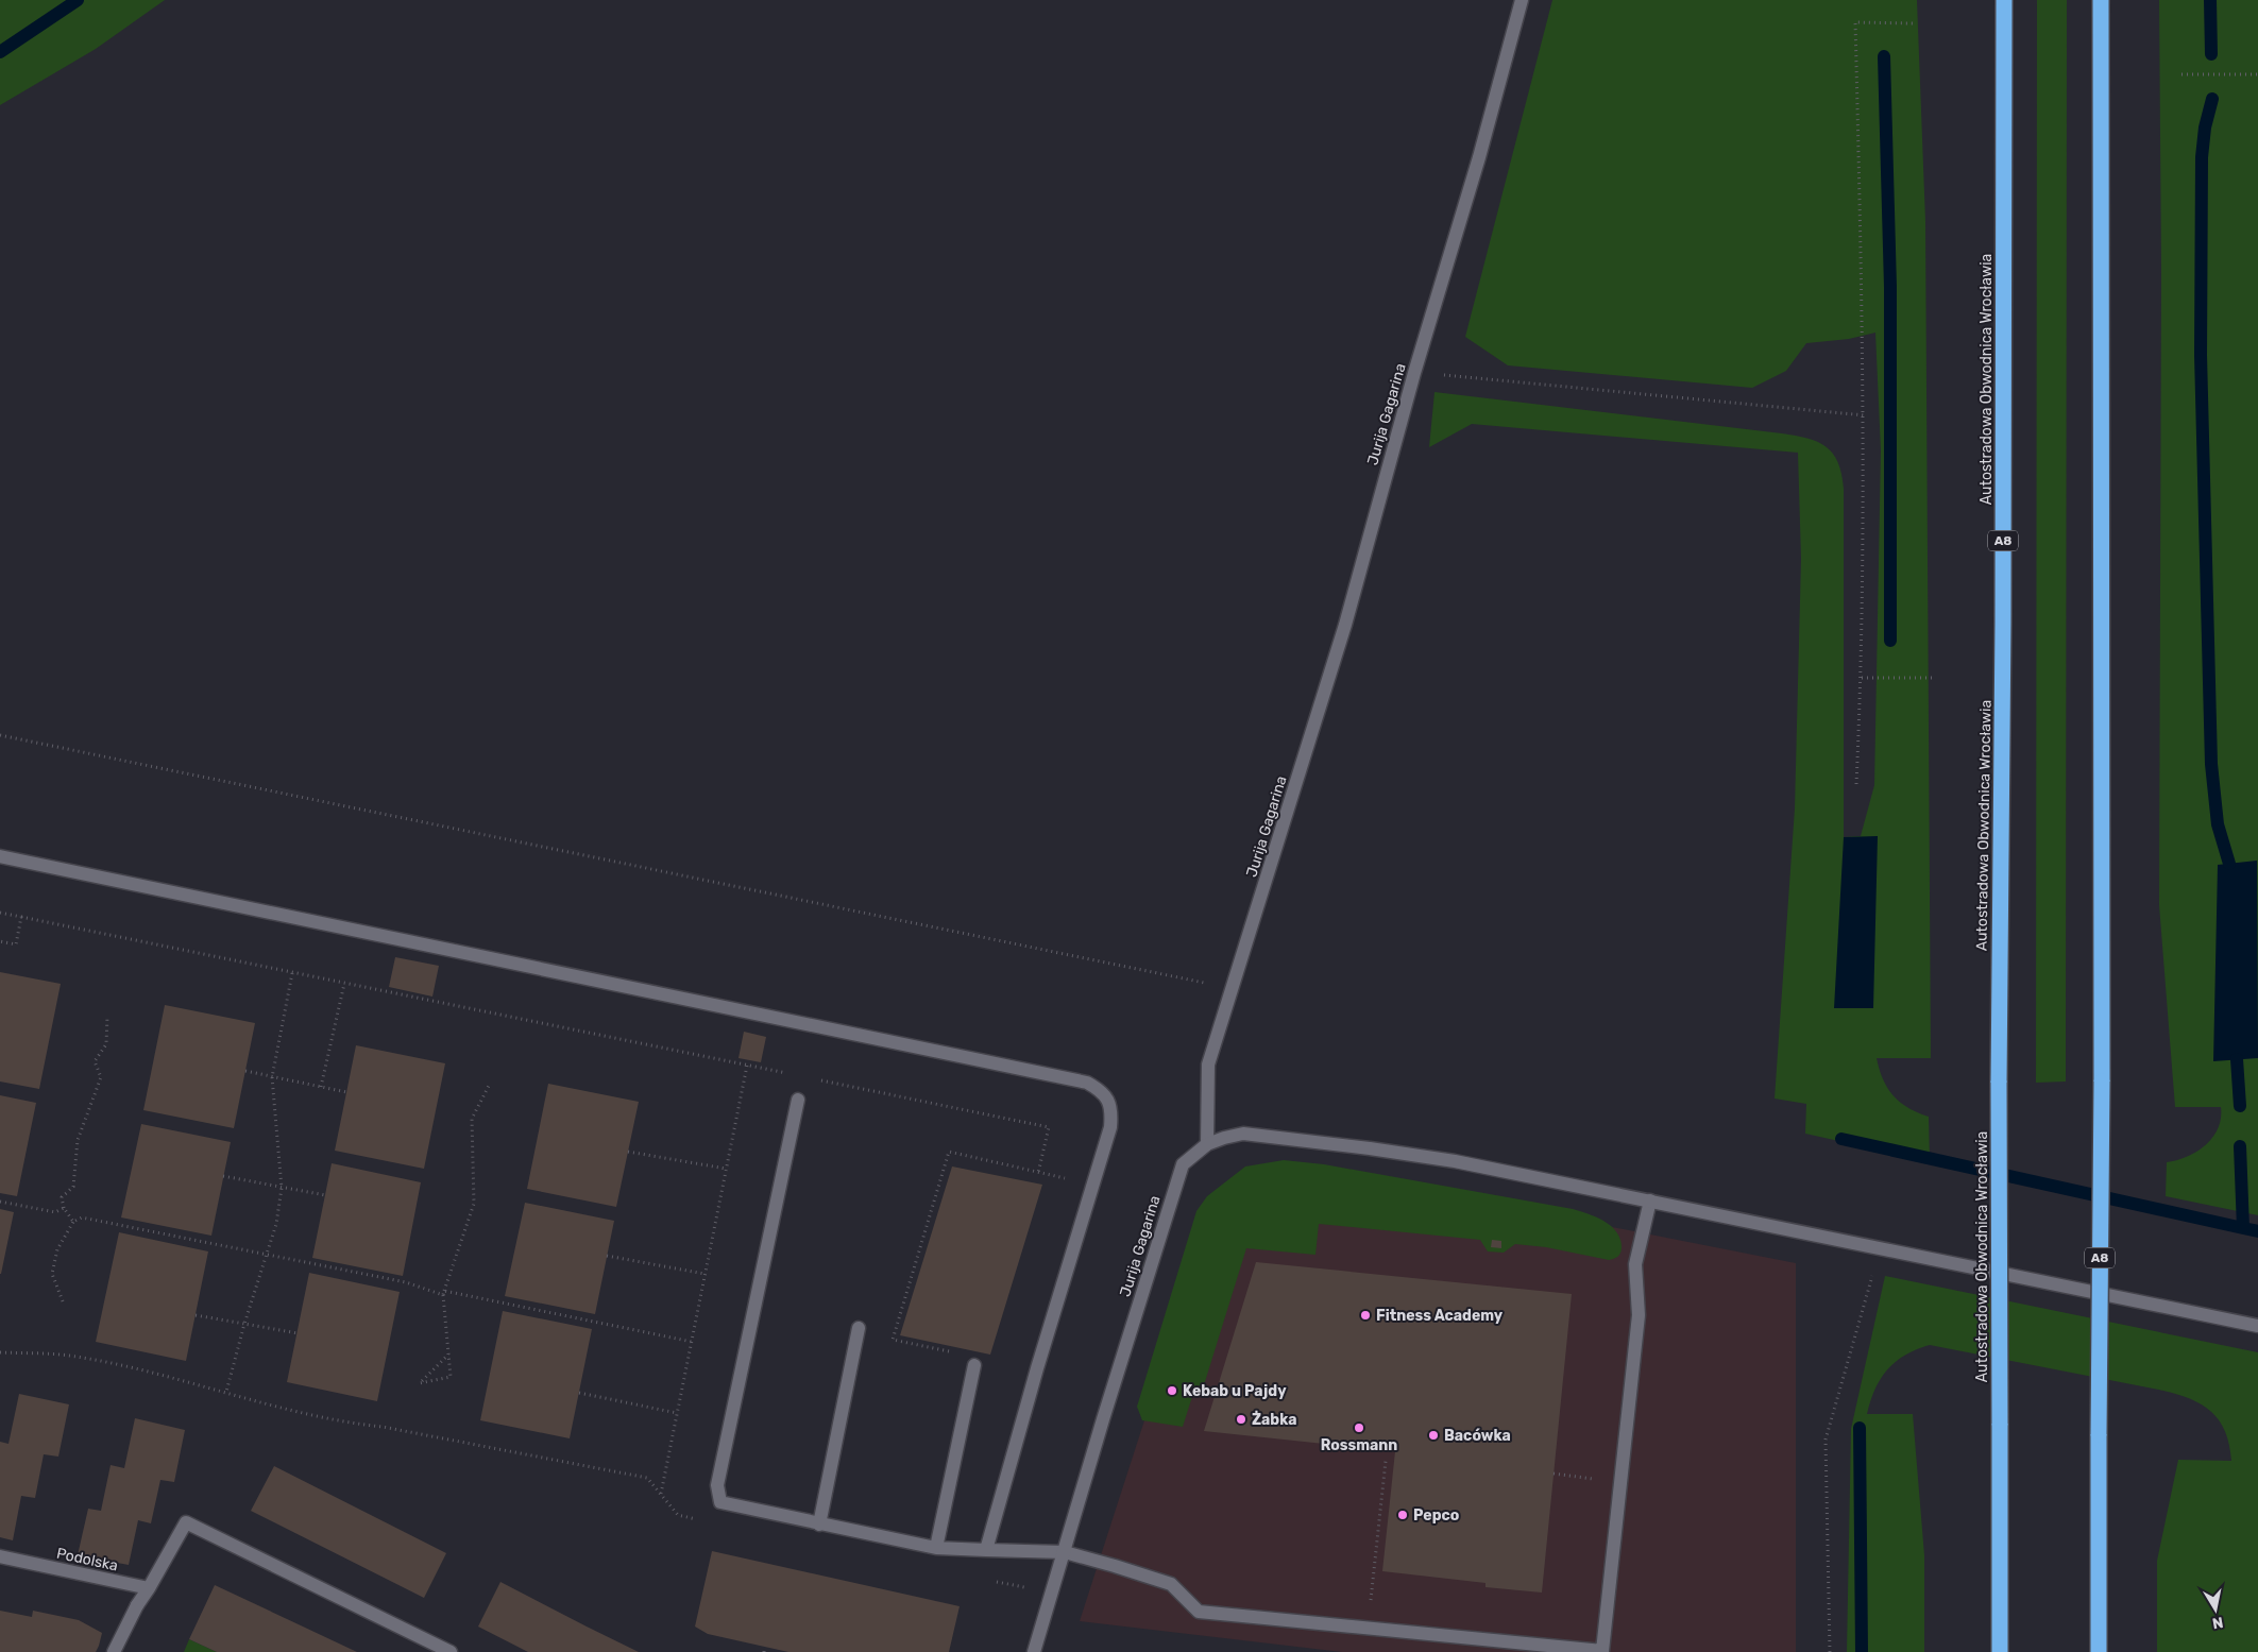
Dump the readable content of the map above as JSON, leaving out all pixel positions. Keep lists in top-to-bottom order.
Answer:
{
  "streets": {
    "highway": ["Autostradowa Obwodnica Wrocławia", "A8"],
    "street": ["Jurija Gagarina", "Podolska"]
  },
  "places": [
    "Fitness Academy",
    "Kebab u Pajdy",
    "Żabka",
    "Rossmann",
    "Bacówka",
    "Pepco"
  ],
  "north": "bottom"
}
